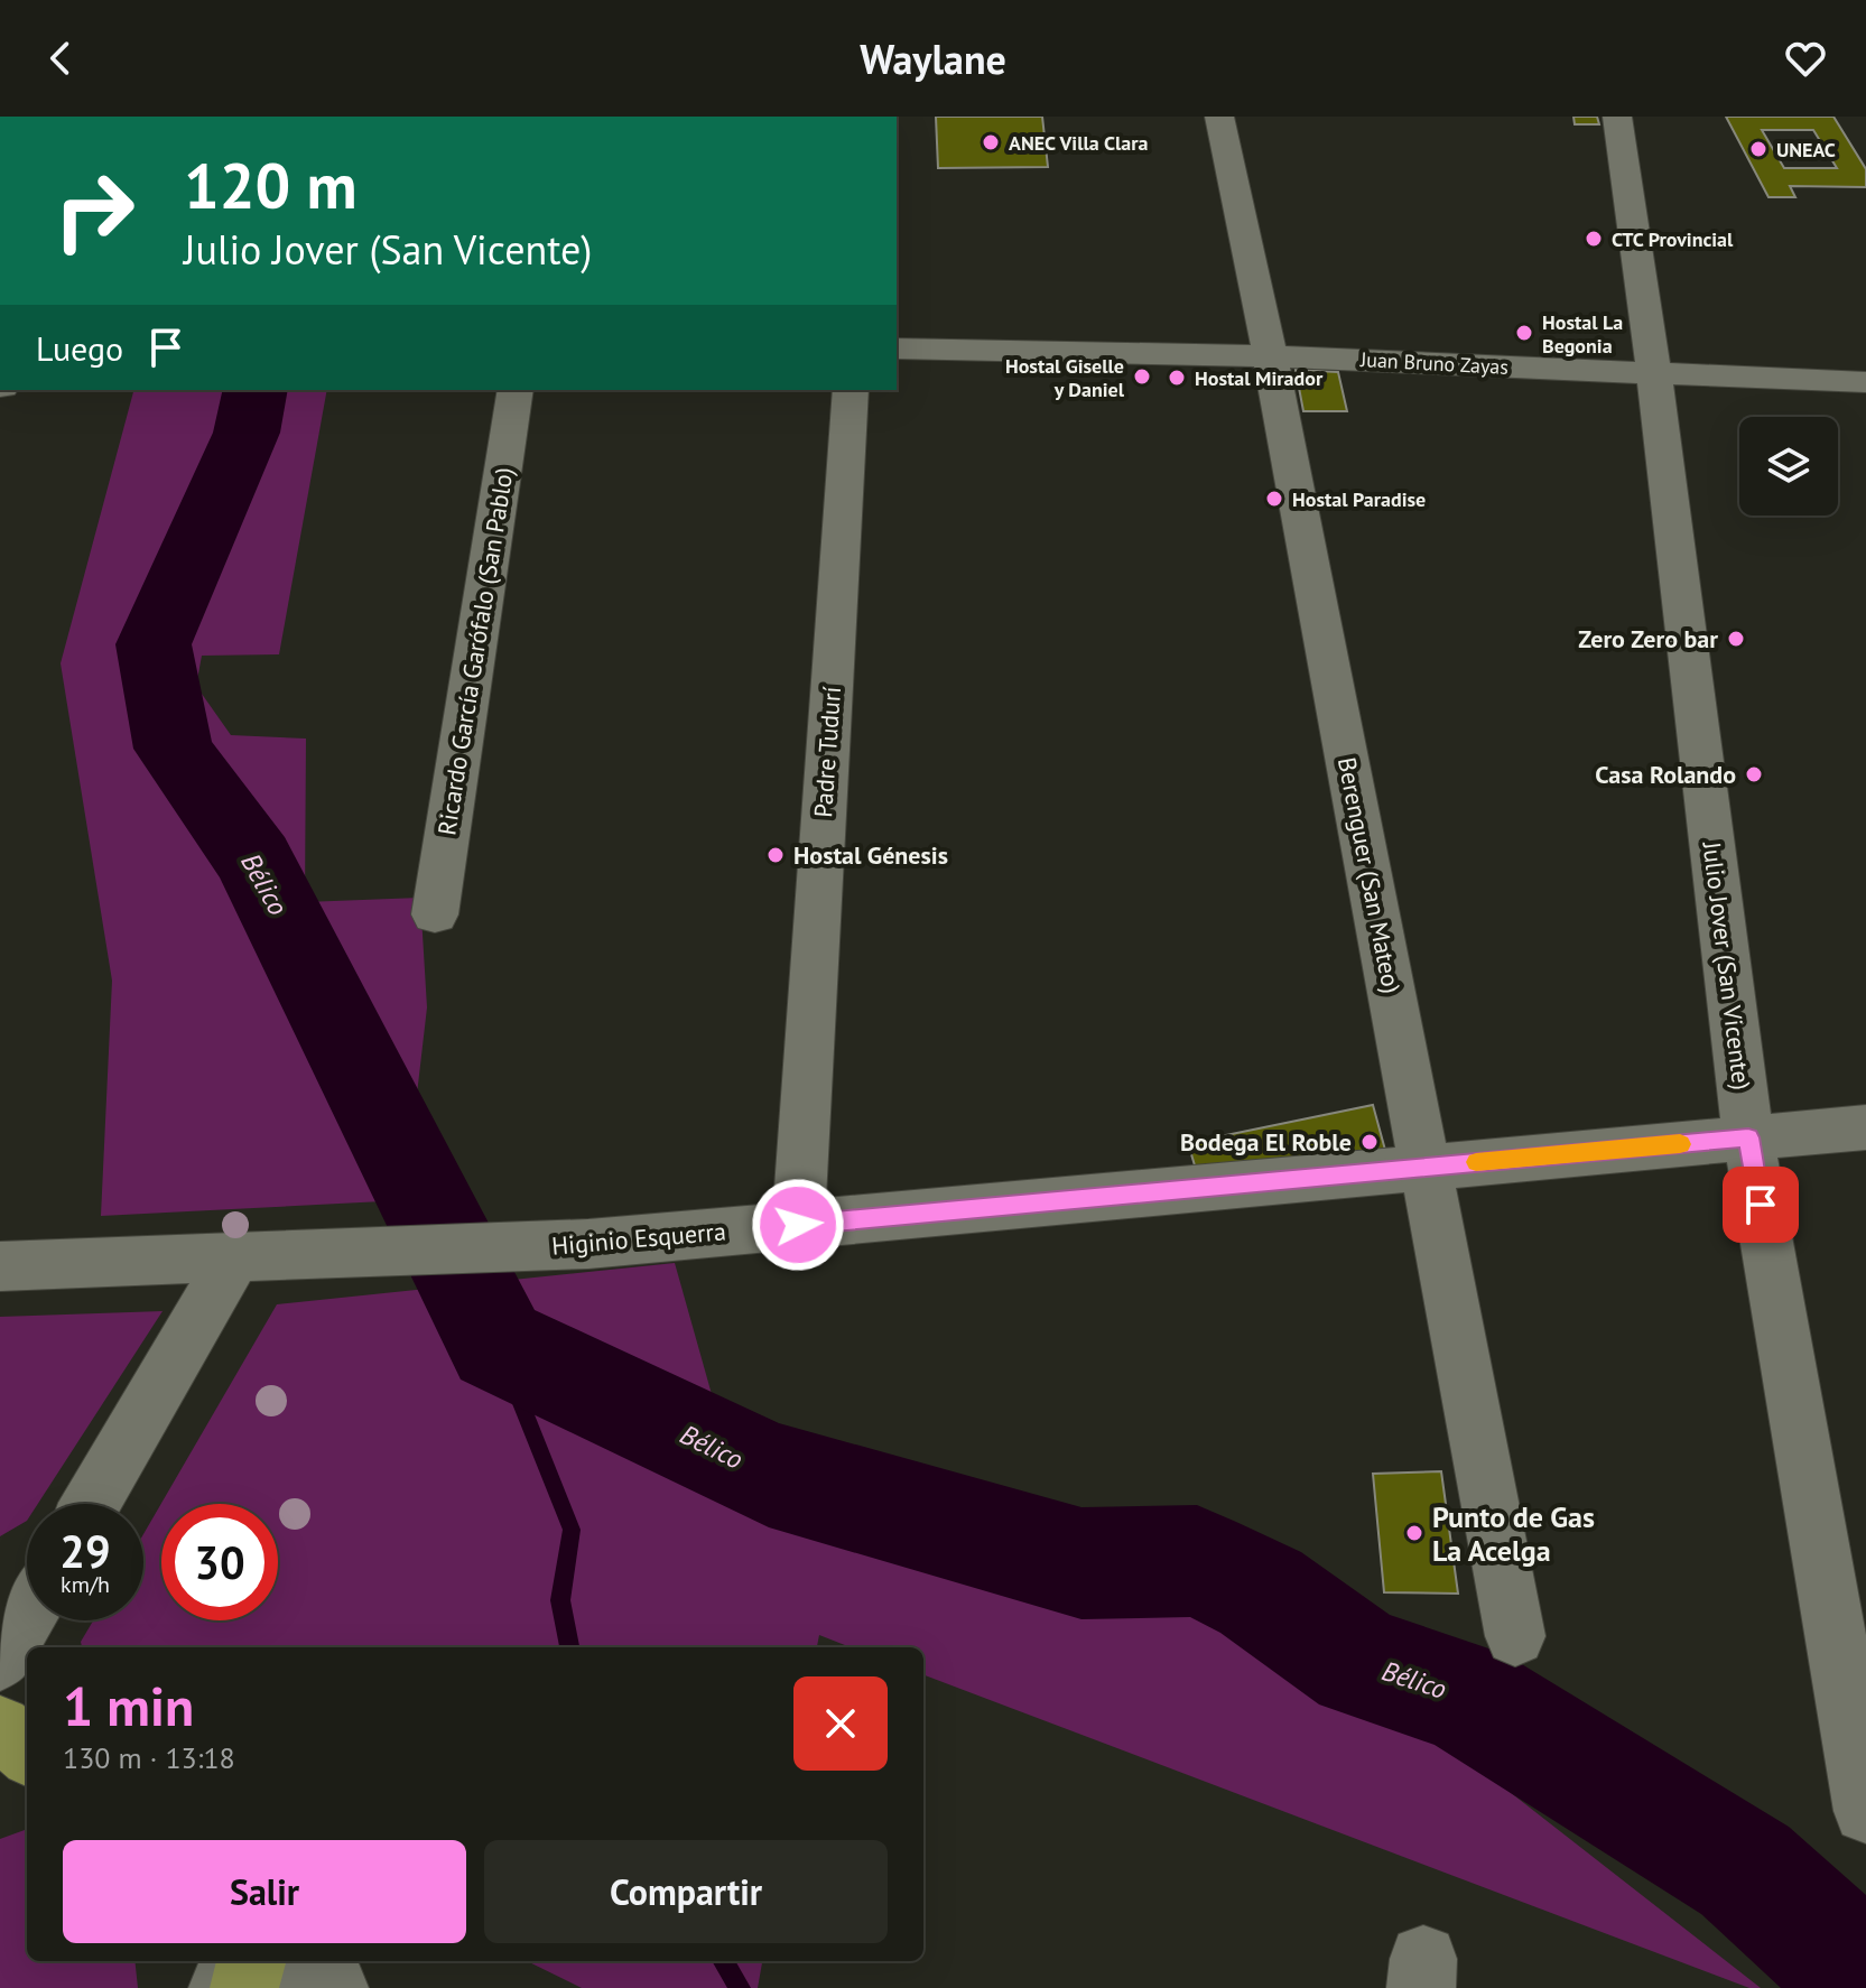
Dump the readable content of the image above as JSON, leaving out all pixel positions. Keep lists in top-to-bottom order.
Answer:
{
  "streets": {
    "street": [
      "Juan Bruno Zayas",
      "Ricardo García Garófalo (San Pablo)",
      "Padre Tudurí",
      "Berenguer (San Mateo)",
      "Julio Jover (San Vicente)",
      "Higinio Esquerra"
    ]
  },
  "crossings": [
    ["Juan Bruno Zayas", "Berenguer (San Mateo)"],
    ["Juan Bruno Zayas", "Julio Jover (San Vicente)"],
    ["Padre Tudurí", "Higinio Esquerra"],
    ["Berenguer (San Mateo)", "Higinio Esquerra"],
    ["Julio Jover (San Vicente)", "Higinio Esquerra"]
  ],
  "water": ["Bélico"],
  "places": [
    "ANEC Villa Clara",
    "UNEAC",
    "CTC Provincial",
    "Hostal La Begonia",
    "Hostal Giselle y Daniel",
    "Hostal Mirador",
    "Hostal Paradise",
    "Zero Zero bar",
    "Casa Rolando",
    "Hostal Génesis",
    "Bodega El Roble",
    "Punto de Gas La Acelga"
  ],
  "page": {
    "header": "Waylane",
    "turn": ["120 m", "Julio Jover (San Vicente)"],
    "then": "Luego",
    "speed": "29 km/h",
    "limit": "30",
    "heading": ["1 min", "130 m · 13:18"],
    "buttons": ["Salir", "Compartir"]
  }
}
